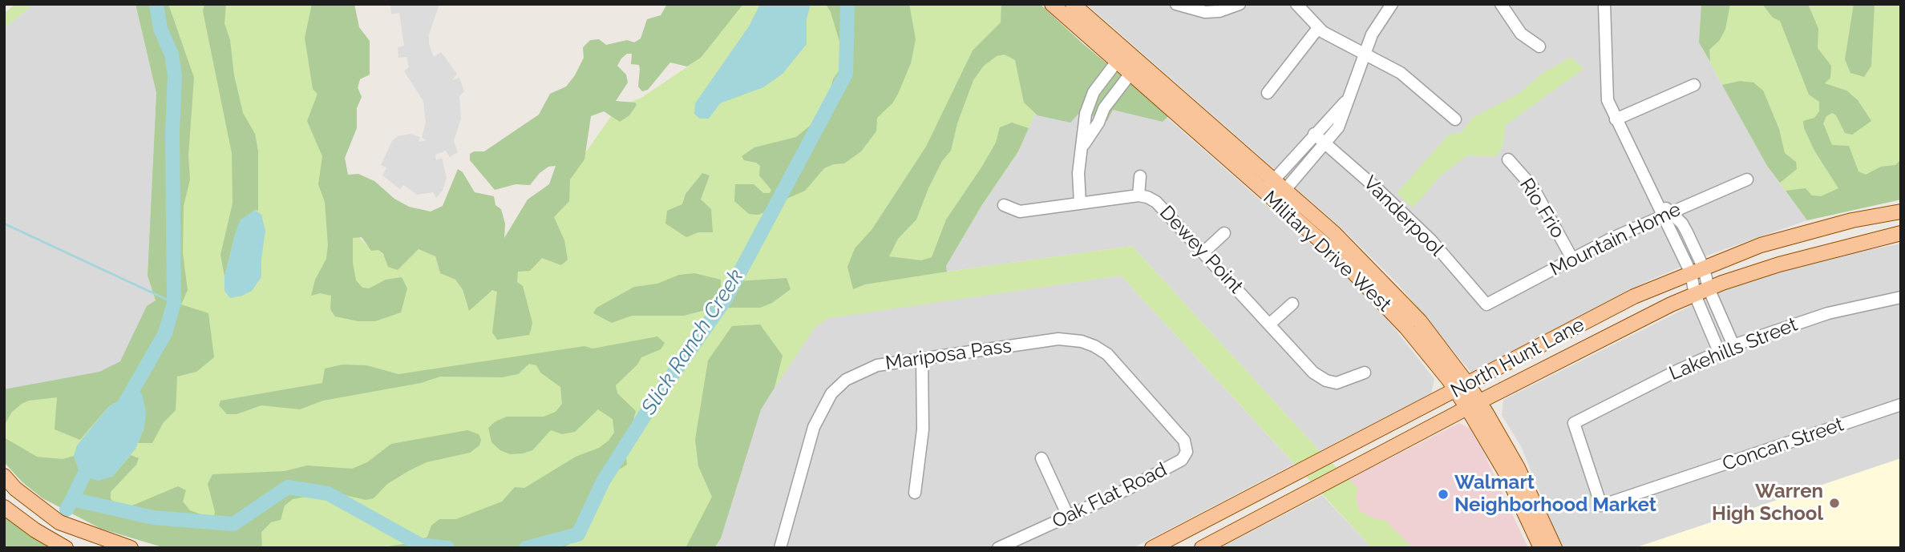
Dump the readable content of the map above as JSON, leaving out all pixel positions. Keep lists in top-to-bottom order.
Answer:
{
  "streets": {
    "main road": ["Military Drive West", "North Hunt Lane"],
    "street": [
      "Rio Frio",
      "Vanderpool",
      "Mountain Home",
      "Dewey Point",
      "Lakehills Street",
      "Mariposa Pass",
      "Concan Street",
      "Oak Flat Road"
    ]
  },
  "crossings": [
    ["Rio Frio", "Mountain Home"],
    ["Vanderpool", "Mountain Home"],
    ["Military Drive West", "North Hunt Lane"],
    ["Lakehills Street", "Concan Street"],
    ["Mariposa Pass", "Oak Flat Road"]
  ],
  "water": ["Slick Ranch Creek"],
  "places": ["Walmart Neighborhood Market", "Warren High School"]
}
